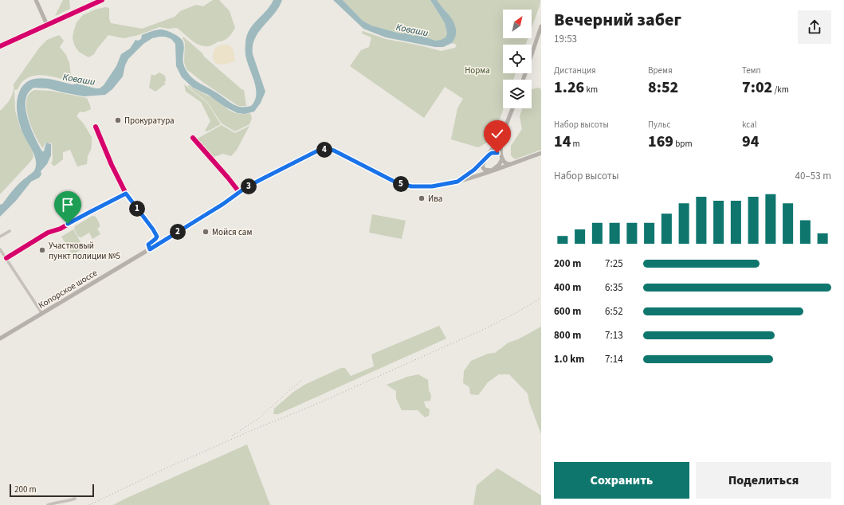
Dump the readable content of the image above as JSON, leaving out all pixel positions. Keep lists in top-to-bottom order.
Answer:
{
  "streets": {
    "main road": ["Копорское шоссе"]
  },
  "water": ["Коваши"],
  "parks": ["Норма"],
  "places": [
    "Прокуратура",
    "Ива",
    "Мойся сам",
    "Участковый пункт полиции №5"
  ],
  "scale_bar": "200 m",
  "north": "top right",
  "page": {
    "heading": ["Вечерний забег", "19:53"],
    "stats": [
      ["Дистанция", "1.26 km"],
      ["Время", "8:52"],
      ["Темп", "7:02 /km"],
      ["Набор высоты", "14 m"],
      ["Пульс", "169 bpm"],
      ["kcal", "94"]
    ],
    "pins": [
      "4",
      "5",
      "3",
      "1",
      "2"
    ],
    "chart": ["Набор высоты", "40–53 m"],
    "list": [
      {
        "name": "200 m",
        "note": "7:25"
      },
      {
        "name": "400 m",
        "note": "6:35"
      },
      {
        "name": "600 m",
        "note": "6:52"
      },
      {
        "name": "800 m",
        "note": "7:13"
      },
      {
        "name": "1.0 km",
        "note": "7:14"
      }
    ],
    "buttons": ["Сохранить", "Поделиться"],
    "scale": "200 m"
  }
}
